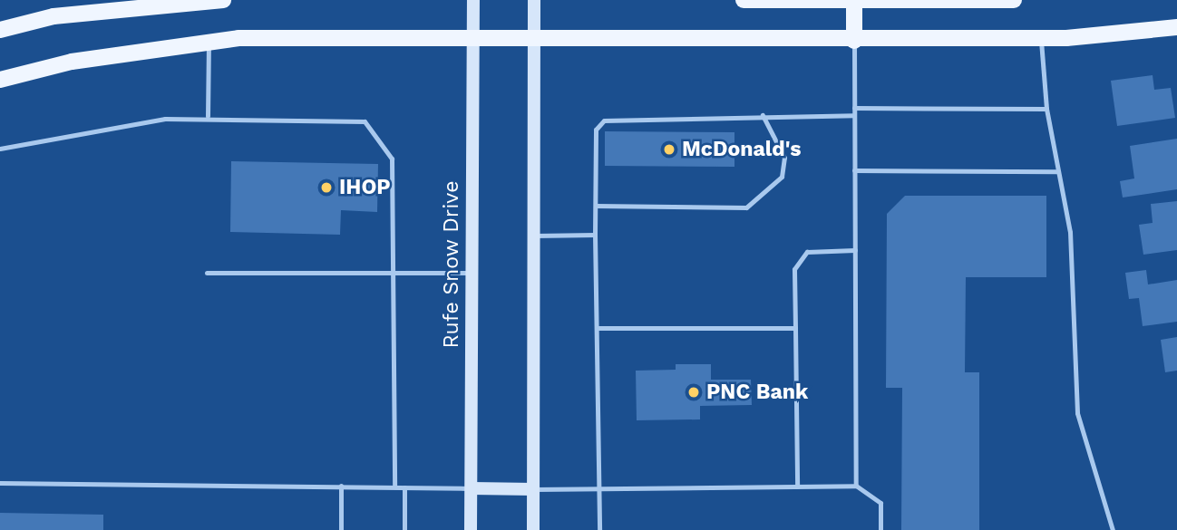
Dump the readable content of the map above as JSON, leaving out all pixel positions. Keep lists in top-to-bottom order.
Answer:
{
  "streets": {
    "main road": ["Rufe Snow Drive"]
  },
  "places": ["McDonald's", "IHOP", "PNC Bank"]
}
